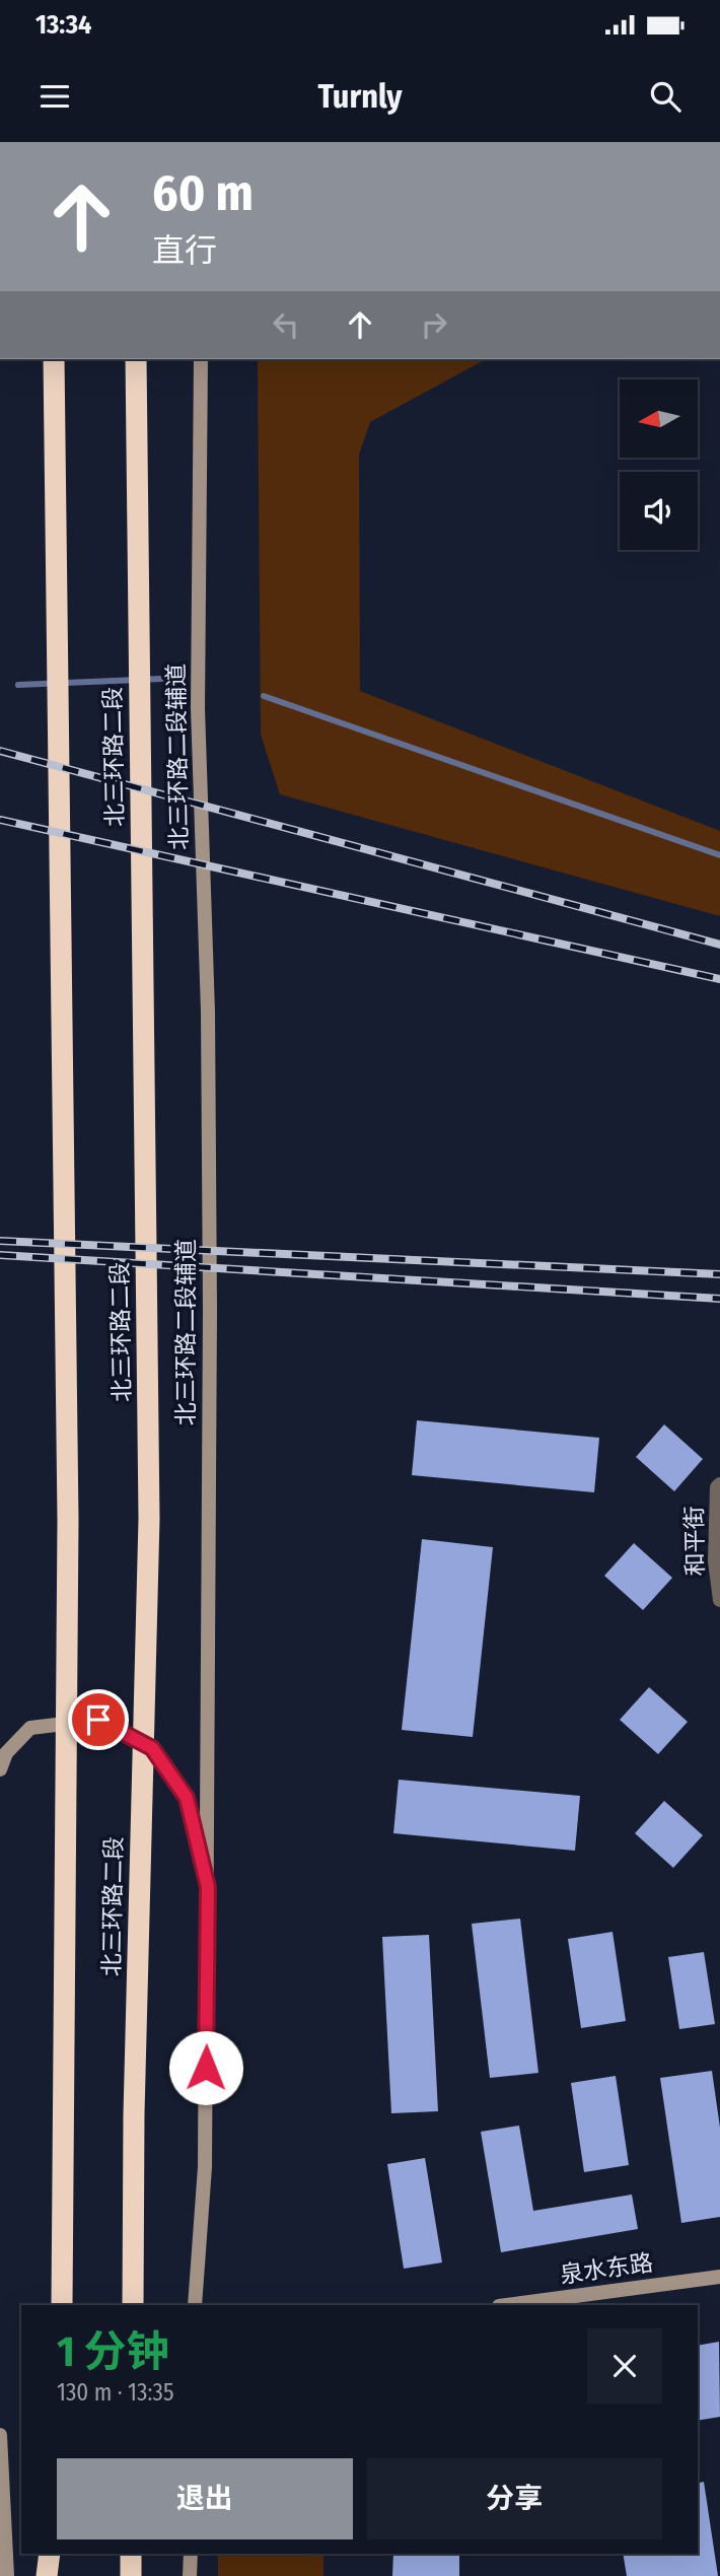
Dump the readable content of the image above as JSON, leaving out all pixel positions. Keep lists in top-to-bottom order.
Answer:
{
  "streets": {
    "highway": ["北三环路二段"],
    "main road": ["北三环路二段辅道", "泉水东路"],
    "street": ["和平街"]
  },
  "north": "left",
  "page": {
    "status": "13:34",
    "header": "Turnly",
    "turn": ["60 m", "直行"],
    "heading": ["1 分钟", "130 m · 13:35"],
    "buttons": ["退出", "分享"]
  }
}
